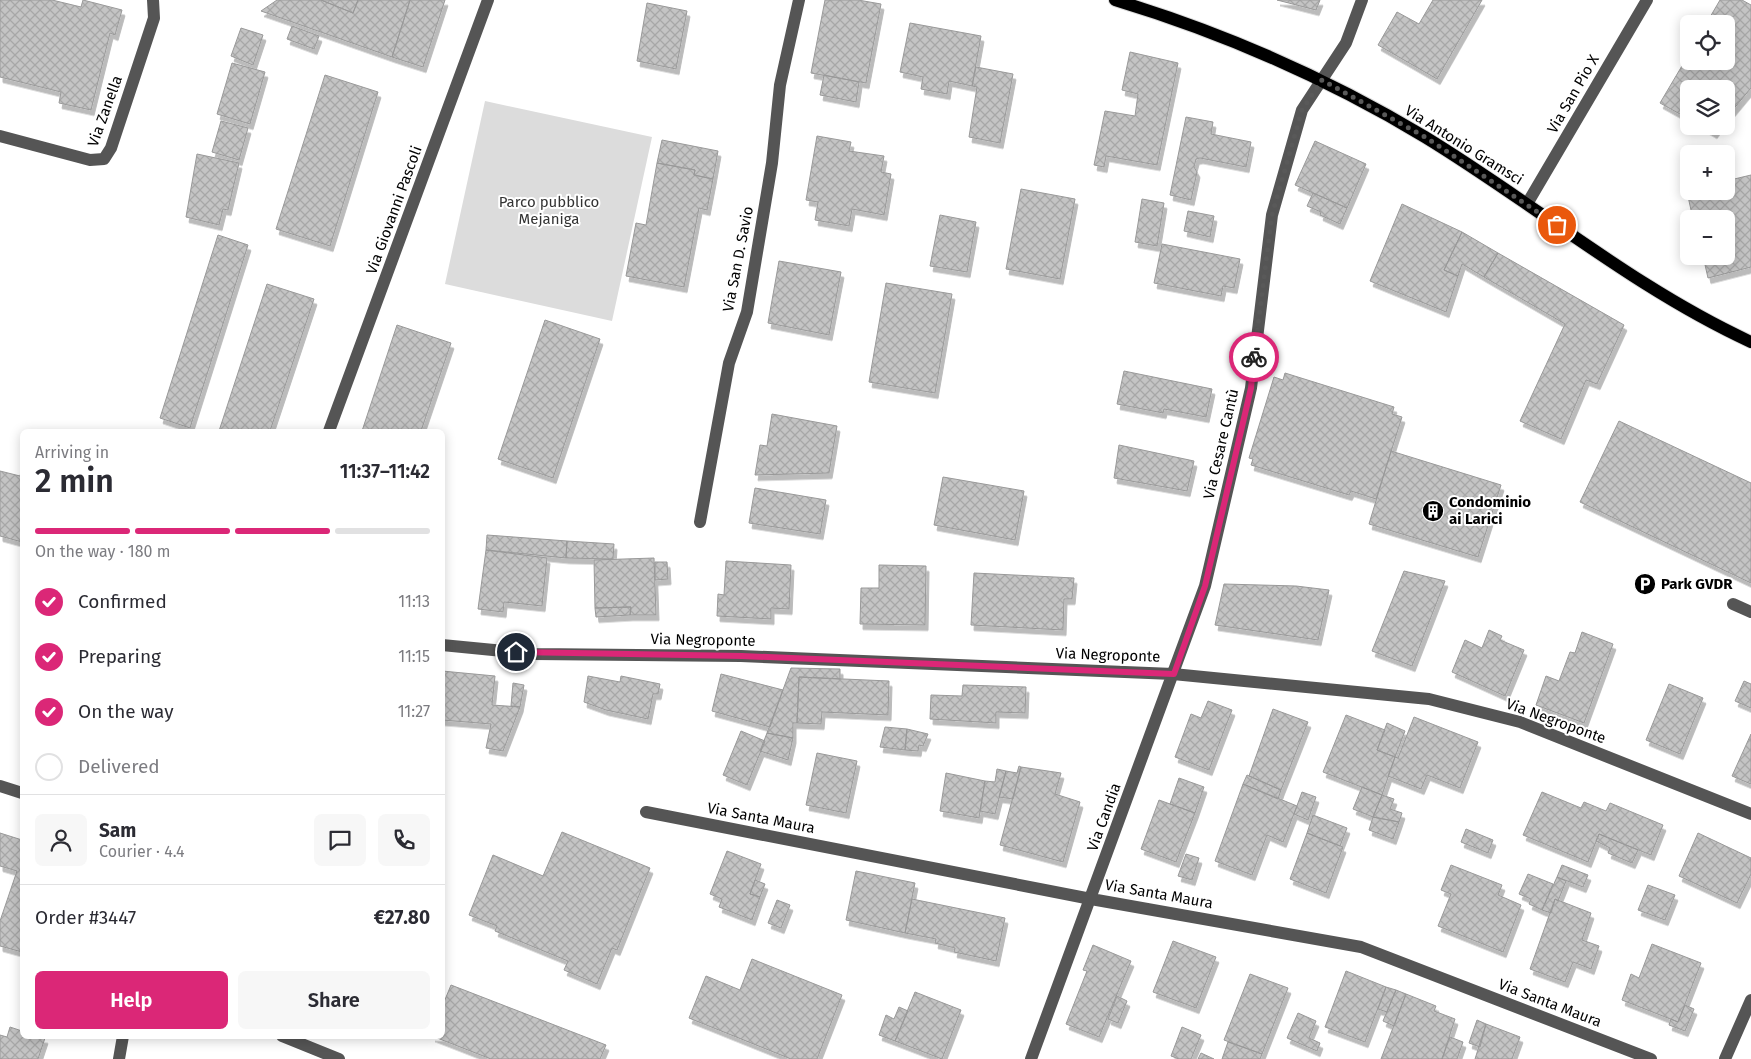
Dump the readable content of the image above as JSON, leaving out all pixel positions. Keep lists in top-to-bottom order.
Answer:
{
  "streets": {
    "main road": ["Via Antonio Gramsci"],
    "street": [
      "Via San Pio X",
      "Via Zanella",
      "Via Giovanni Pascoli",
      "Via San D. Savio",
      "Via Cesare Cantù",
      "Via Negroponte",
      "Via Candia",
      "Via Santa Maura"
    ]
  },
  "crossings": [
    ["Via San Pio X", "Via Antonio Gramsci"],
    ["Via Antonio Gramsci", "Via Cesare Cantù"],
    ["Via Cesare Cantù", "Via Candia"],
    ["Via Negroponte", "Via Candia"],
    ["Via Candia", "Via Santa Maura"]
  ],
  "parks": ["Parco pubblico Mejaniga"],
  "places": {
    "building": ["Condominio ai Larici"],
    "parking": ["Park GVDR"]
  },
  "page": {
    "map_buttons": ["+", "−"],
    "heading": ["2 min", "Arriving in", "11:37–11:42"],
    "panel": [
      "Sam",
      "Courier · 4.4",
      "Order #3447",
      "€27.80"
    ],
    "bar": "On the way · 180 m",
    "list": [
      ["Confirmed", "11:13"],
      ["Preparing", "11:15"],
      ["On the way", "11:27"],
      "Delivered"
    ],
    "buttons": ["Help", "Share"]
  }
}
